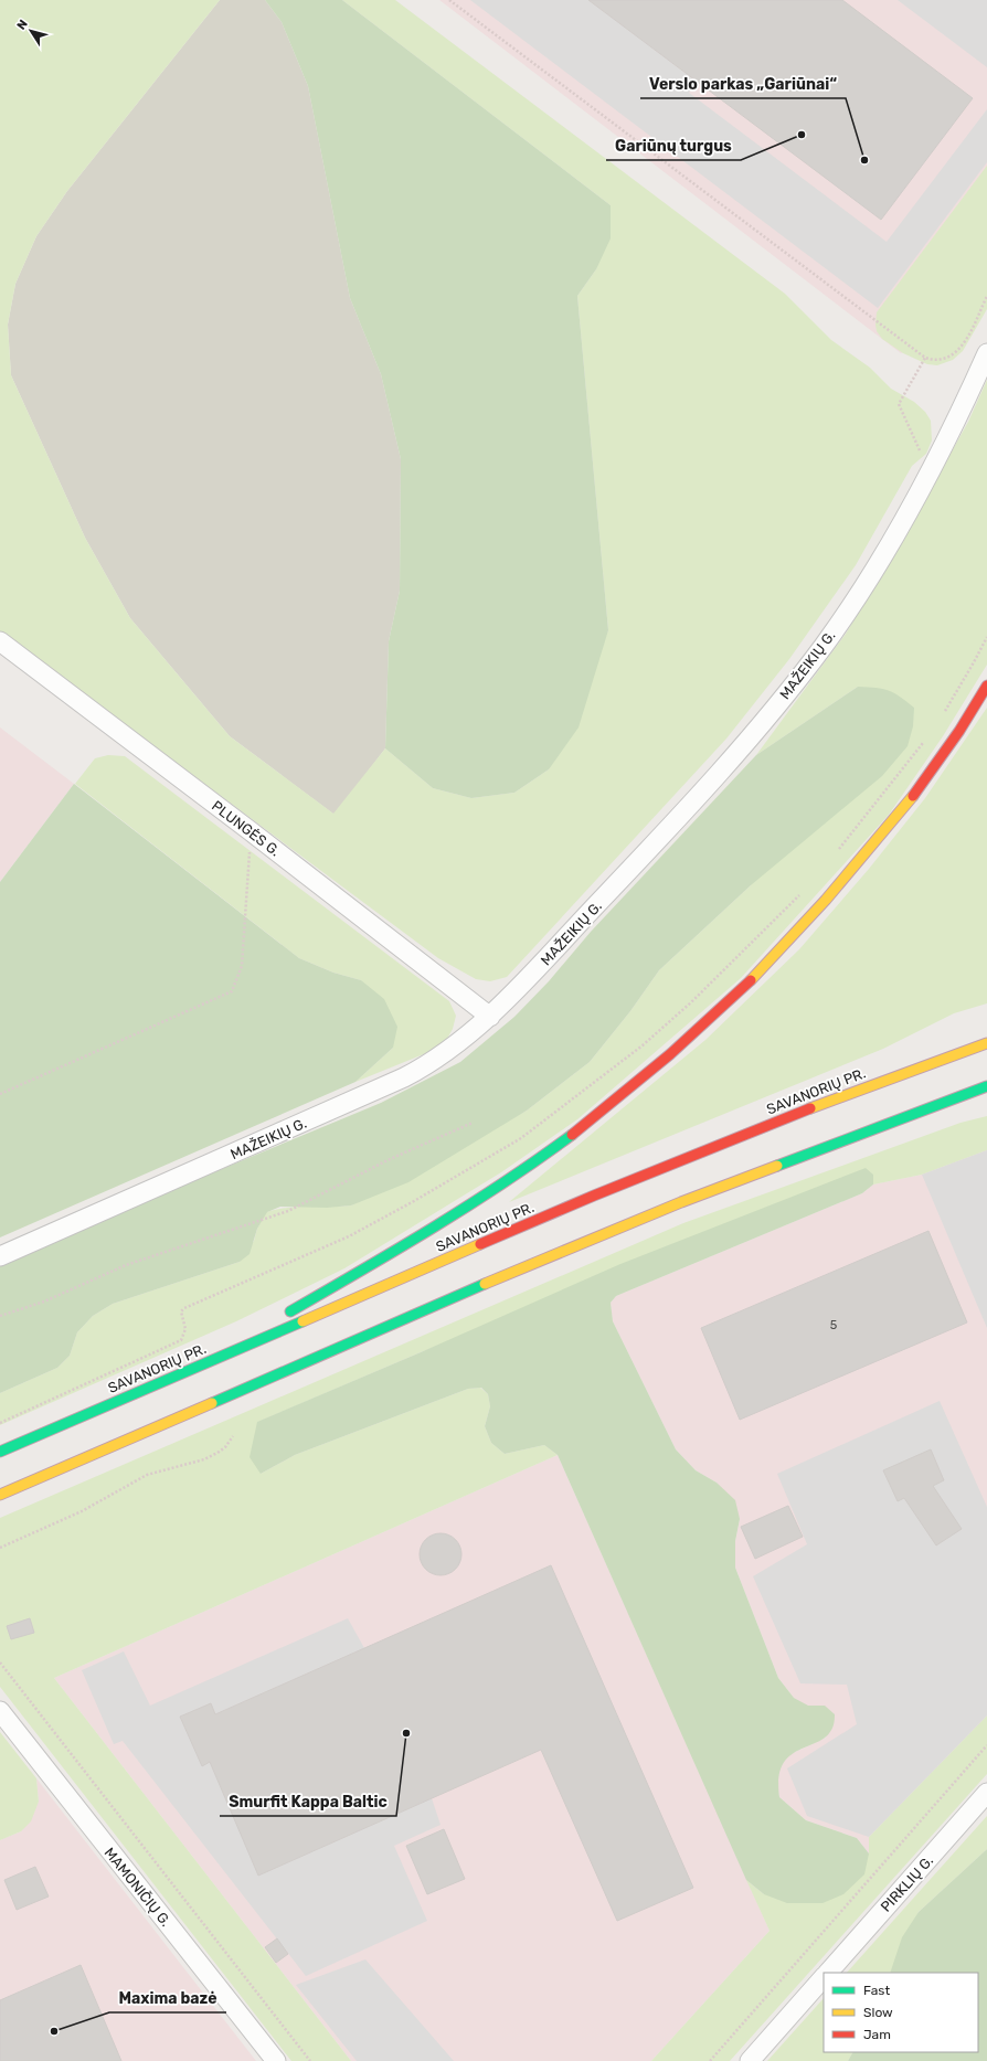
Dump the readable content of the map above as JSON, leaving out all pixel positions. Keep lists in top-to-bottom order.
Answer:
{
  "streets": {
    "highway": ["SAVANORIŲ PR."],
    "street": [
      "MAŽEIKIŲ G.",
      "PLUNGĖS G.",
      "PIRKLIŲ G.",
      "MAMONIČIŲ G."
    ]
  },
  "crossings": [
    ["MAŽEIKIŲ G.", "PLUNGĖS G."]
  ],
  "places": [
    "Gariūnų turgus",
    "Verslo parkas „Gariūnai“",
    "Smurfit Kappa Baltic",
    "Maxima bazė"
  ],
  "house_numbers": ["5"],
  "legend": ["Fast", "Slow", "Jam"],
  "north": "top left"
}
